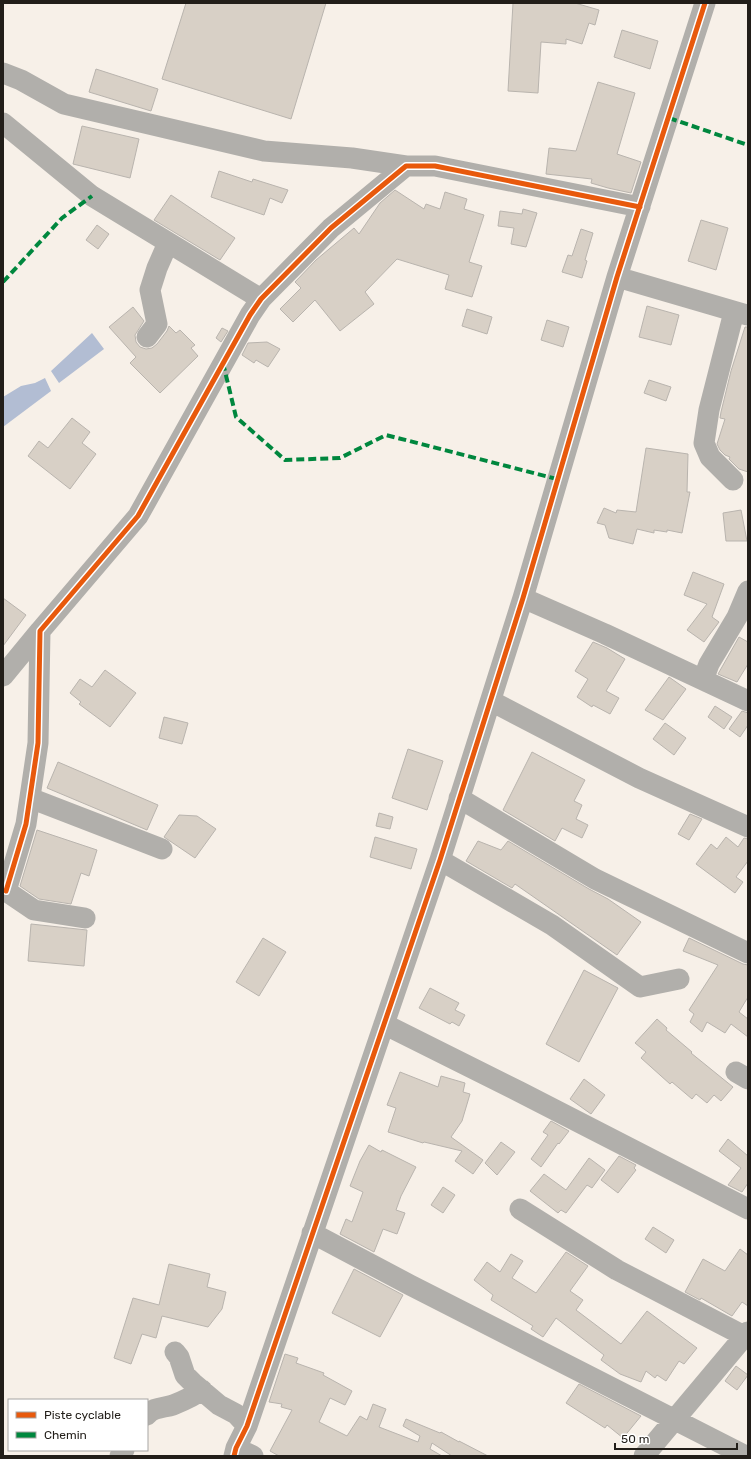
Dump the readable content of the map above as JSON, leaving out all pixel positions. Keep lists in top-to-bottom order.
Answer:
{
  "legend": ["Piste cyclable", "Chemin"],
  "scale_bar": "50 m"
}
